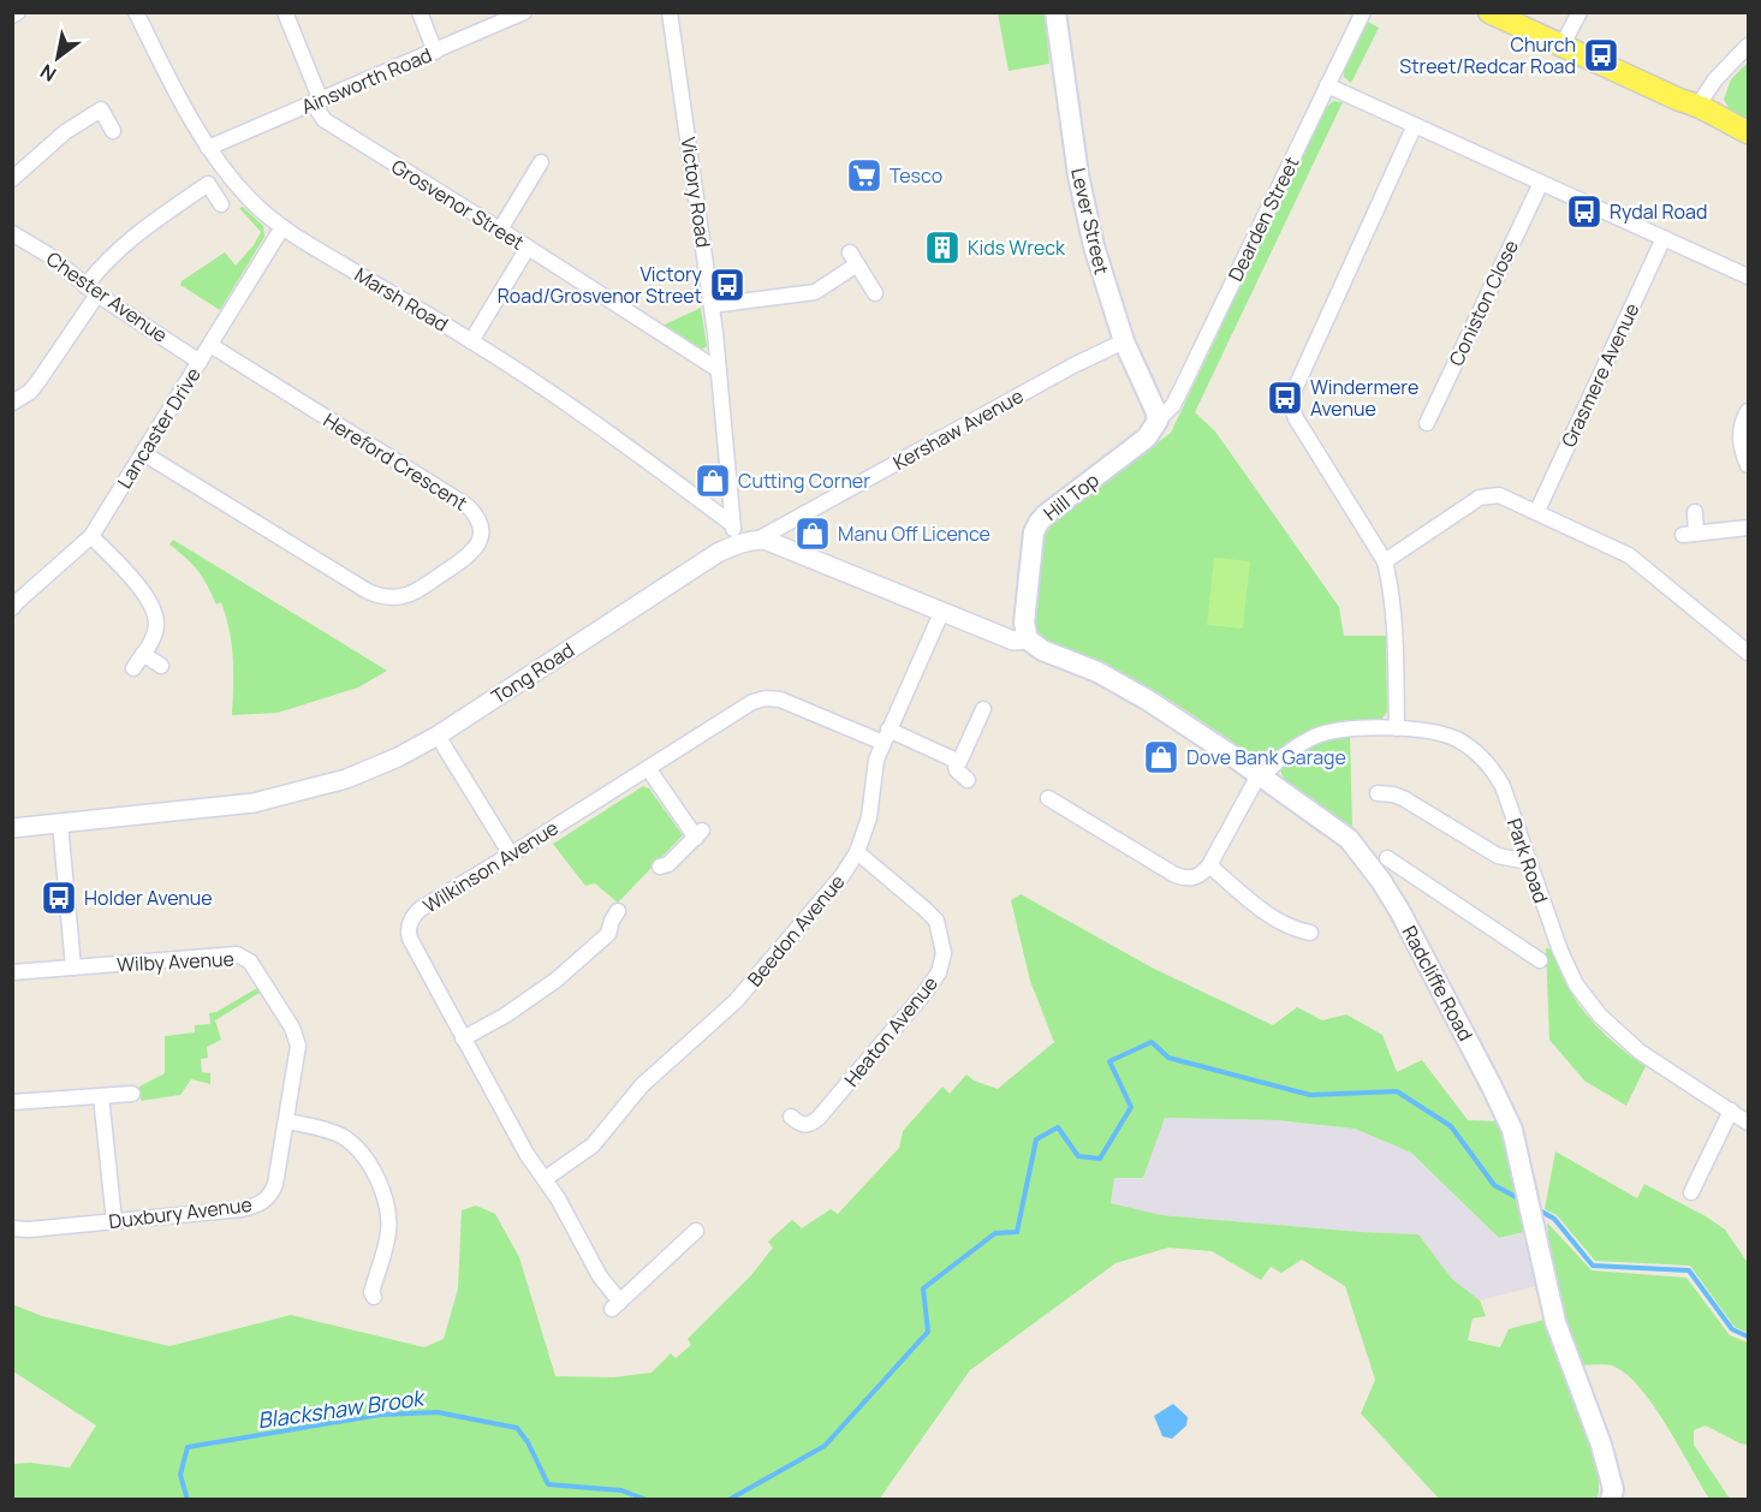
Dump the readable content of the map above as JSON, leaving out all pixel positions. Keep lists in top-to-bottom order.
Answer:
{
  "streets": {
    "main road": ["Lever Street", "Hill Top", "Radcliffe Road"],
    "street": [
      "Ainsworth Road",
      "Victory Road",
      "Grosvenor Street",
      "Dearden Street",
      "Chester Avenue",
      "Marsh Road",
      "Coniston Close",
      "Grasmere Avenue",
      "Lancaster Drive",
      "Kershaw Avenue",
      "Hereford Crescent",
      "Tong Road",
      "Park Road",
      "Wilkinson Avenue",
      "Beedon Avenue",
      "Wilby Avenue",
      "Heaton Avenue",
      "Duxbury Avenue"
    ]
  },
  "crossings": [
    ["Ainsworth Road", "Grosvenor Street"],
    ["Ainsworth Road", "Marsh Road"],
    ["Victory Road", "Grosvenor Street"],
    ["Victory Road", "Marsh Road"],
    ["Victory Road", "Tong Road"],
    ["Dearden Street", "Lever Street"],
    ["Dearden Street", "Hill Top"],
    ["Lever Street", "Kershaw Avenue"],
    ["Lever Street", "Hill Top"],
    ["Chester Avenue", "Lancaster Drive"],
    ["Marsh Road", "Lancaster Drive"],
    ["Lancaster Drive", "Hereford Crescent"],
    ["Kershaw Avenue", "Tong Road"],
    ["Hill Top", "Tong Road"],
    ["Hill Top", "Radcliffe Road"],
    ["Tong Road", "Beedon Avenue"],
    ["Tong Road", "Radcliffe Road"],
    ["Park Road", "Radcliffe Road"],
    ["Wilkinson Avenue", "Beedon Avenue"],
    ["Beedon Avenue", "Heaton Avenue"],
    ["Wilby Avenue", "Duxbury Avenue"]
  ],
  "water": ["Blackshaw Brook"],
  "places": {
    "bus stop": [
      "Church Street/Redcar Road",
      "Rydal Road",
      "Victory Road/Grosvenor Street",
      "Windermere Avenue",
      "Holder Avenue"
    ],
    "supermarket": ["Tesco"],
    "building": ["Kids Wreck"],
    "shop": ["Cutting Corner", "Manu Off Licence", "Dove Bank Garage"]
  },
  "north": "bottom left"
}
